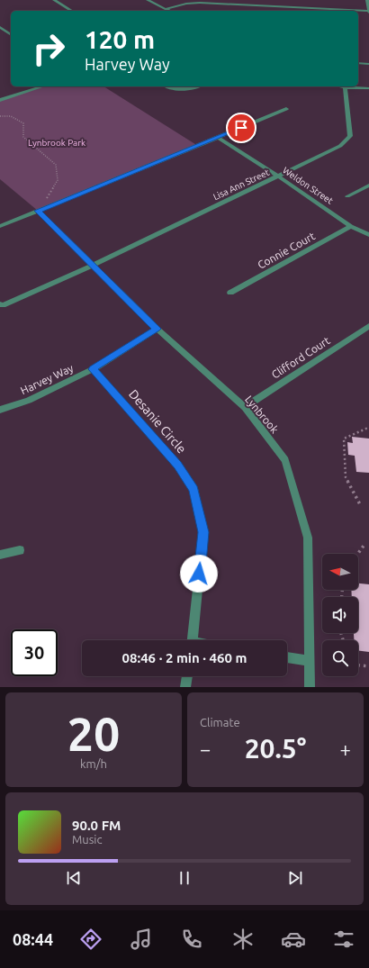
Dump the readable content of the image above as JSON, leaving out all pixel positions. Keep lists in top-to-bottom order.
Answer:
{
  "streets": {
    "street": [
      "Lisa Ann Street",
      "Weldon Street",
      "Connie Court",
      "Clifford Court",
      "Harvey Way",
      "Lynbrook",
      "Desanie Circle"
    ]
  },
  "crossings": [
    ["Lisa Ann Street", "Weldon Street"],
    ["Lisa Ann Street", "Lynbrook"],
    ["Weldon Street", "Connie Court"],
    ["Clifford Court", "Lynbrook"],
    ["Harvey Way", "Lynbrook"],
    ["Harvey Way", "Desanie Circle"]
  ],
  "parks": ["Lynbrook Park"],
  "north": "left",
  "page": {
    "turn": ["120 m", "Harvey Way"],
    "limit": "30",
    "trip": "08:46 · 2 min · 460 m",
    "tile": [
      ["20", "km/h"],
      "Climate"
    ],
    "heat": ["−", "20.5°", "+"],
    "song": ["90.0 FM", "Music"],
    "tabs": "08:44"
  }
}
